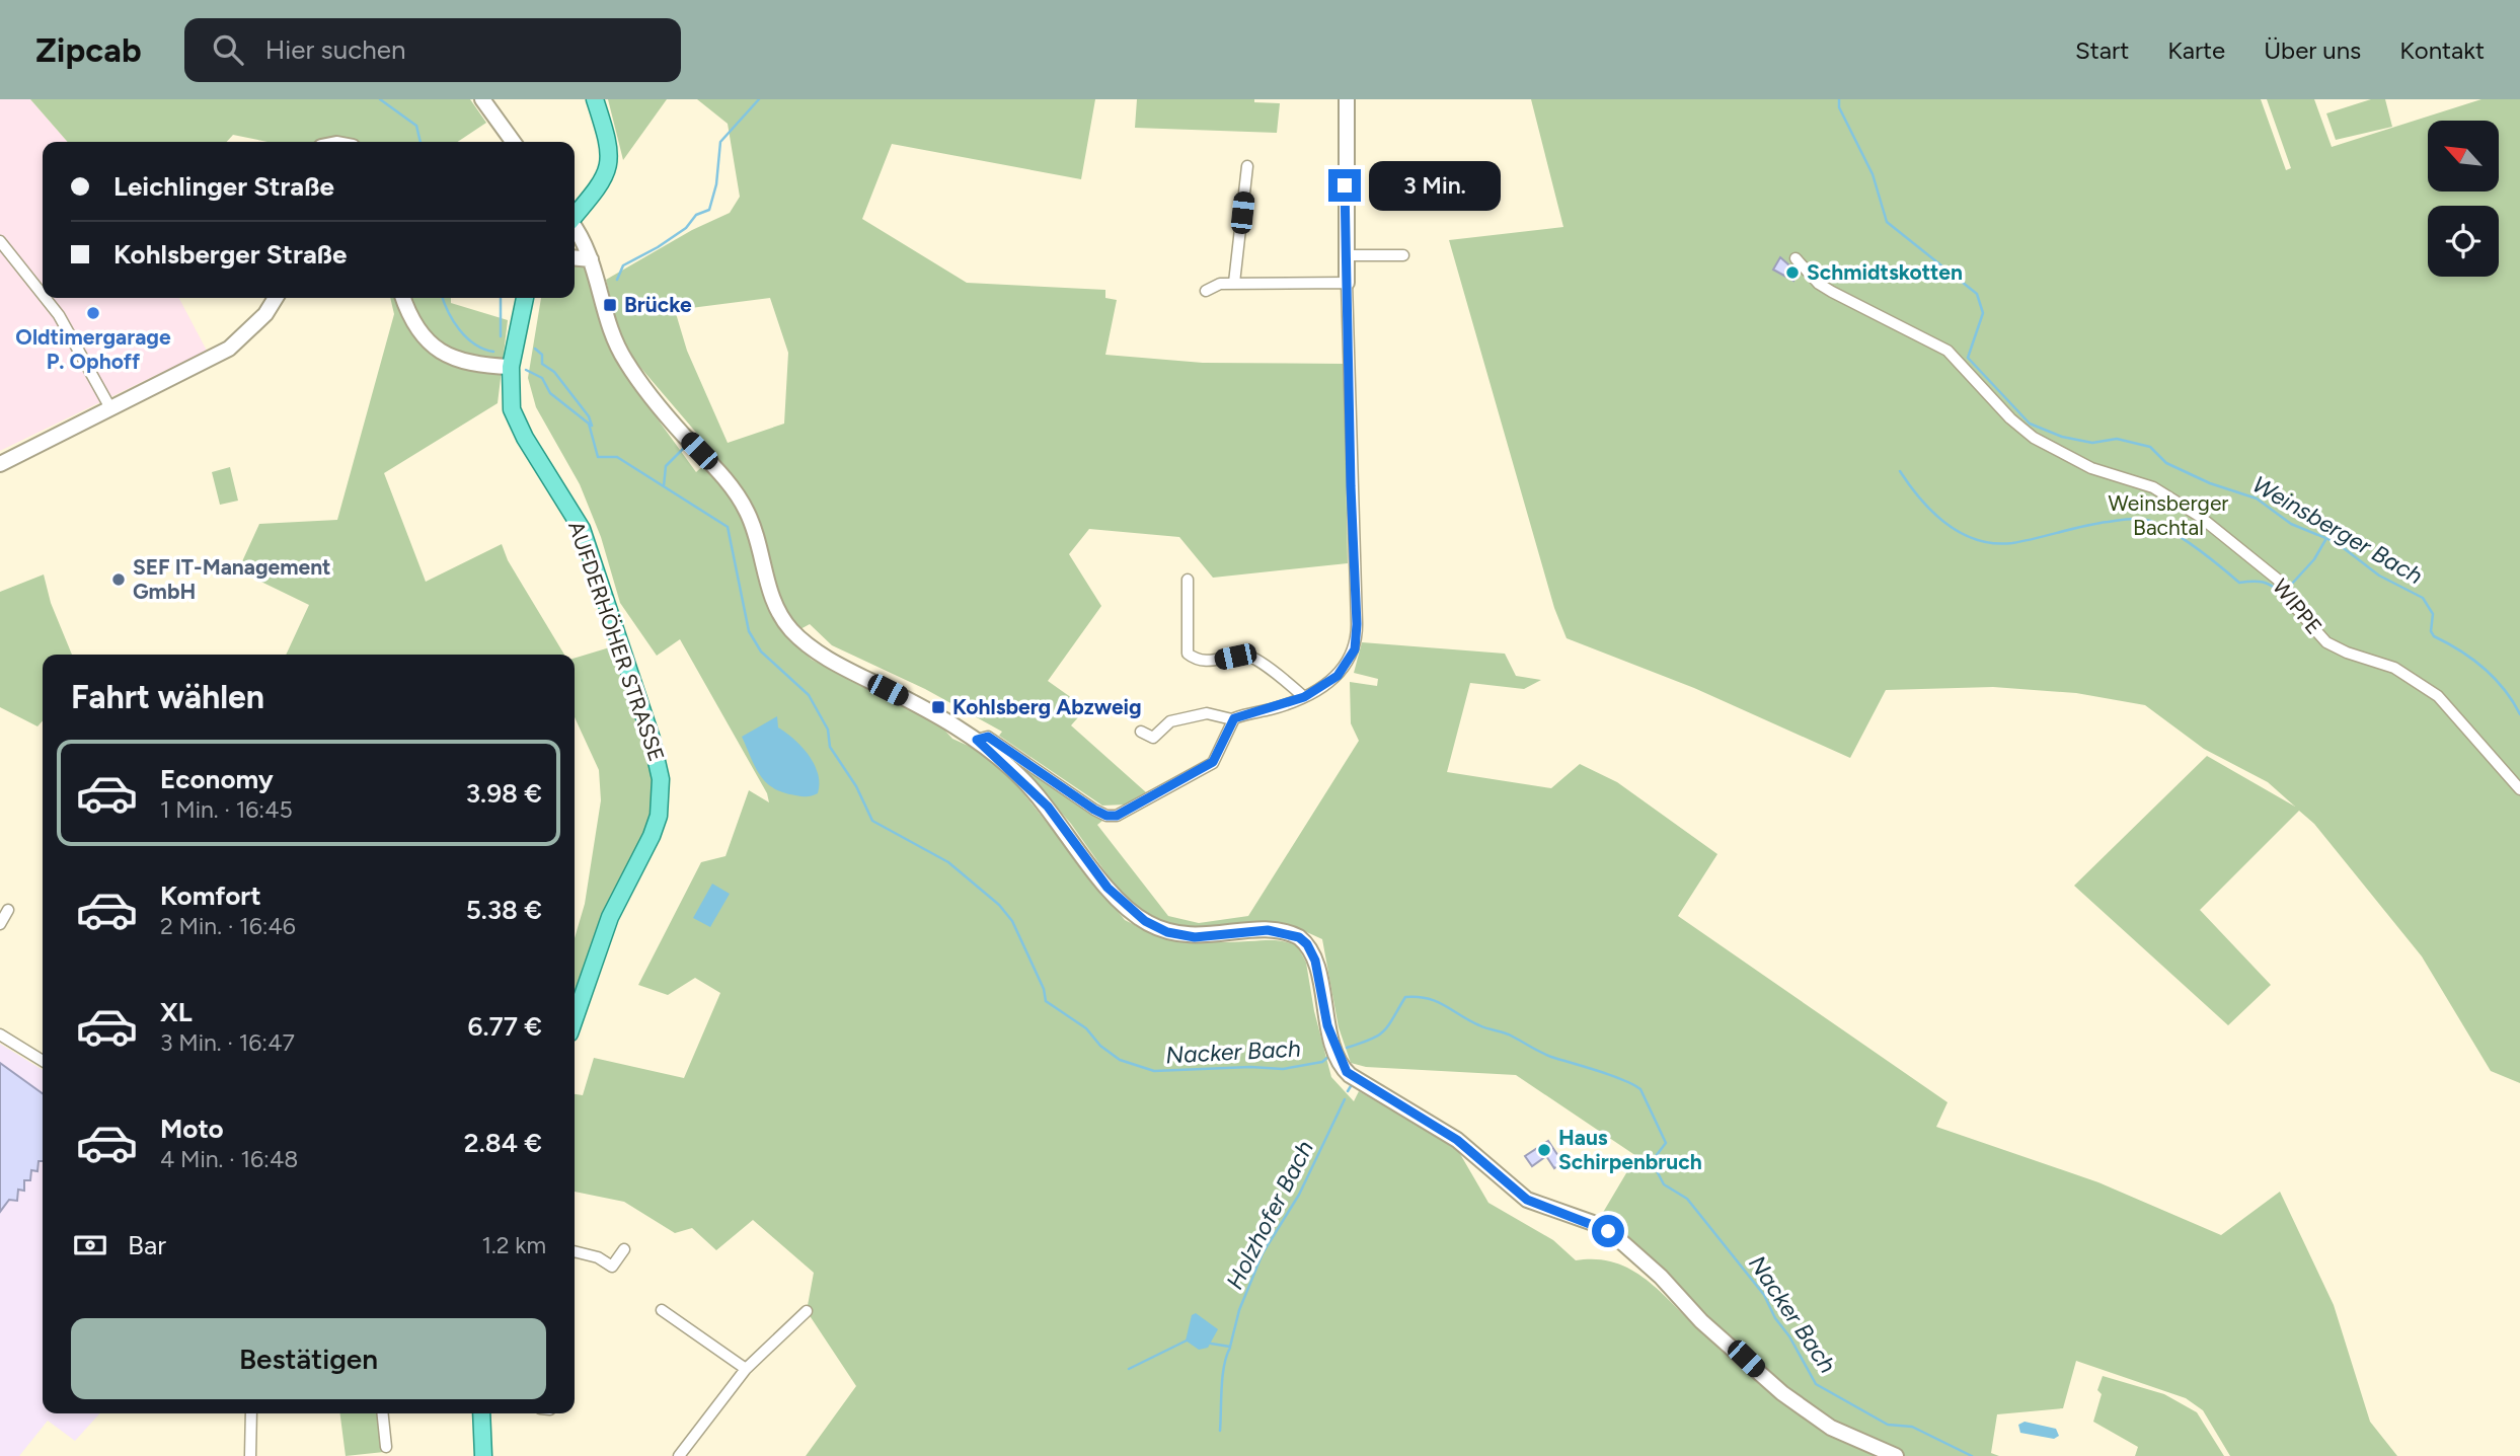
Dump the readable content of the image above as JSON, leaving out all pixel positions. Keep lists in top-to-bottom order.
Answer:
{
  "streets": {
    "main road": ["AUFDERHÖHER STRASSE"],
    "street": ["WIPPE"]
  },
  "water": ["Weinsberger Bach", "Nacker Bach", "Holzhofer Bach"],
  "parks": ["Weinsberger Bachtal"],
  "places": {
    "other": [
      "Schmidtskotten",
      "Oldtimergarage P. Ophoff",
      "SEF IT-Management GmbH",
      "Haus Schirpenbruch"
    ],
    "transit": ["Brücke", "Kohlsberg Abzweig"]
  },
  "north": "top left",
  "page": {
    "header": "Zipcab",
    "search": "Hier suchen",
    "nav": [
      "Start",
      "Karte",
      "Über uns",
      "Kontakt"
    ],
    "banner": ["Leichlinger Straße", "Kohlsberger Straße"],
    "bubble": "3 Min.",
    "heading": "Fahrt wählen",
    "list": [
      {
        "name": "Economy",
        "note": "1 Min. · 16:45",
        "value": "3.98 €"
      },
      {
        "name": "Komfort",
        "note": "2 Min. · 16:46",
        "value": "5.38 €"
      },
      {
        "name": "XL",
        "note": "3 Min. · 16:47",
        "value": "6.77 €"
      },
      {
        "name": "Moto",
        "note": "4 Min. · 16:48",
        "value": "2.84 €"
      }
    ],
    "pay": ["Bar", "1.2 km"],
    "buttons": "Bestätigen"
  }
}
